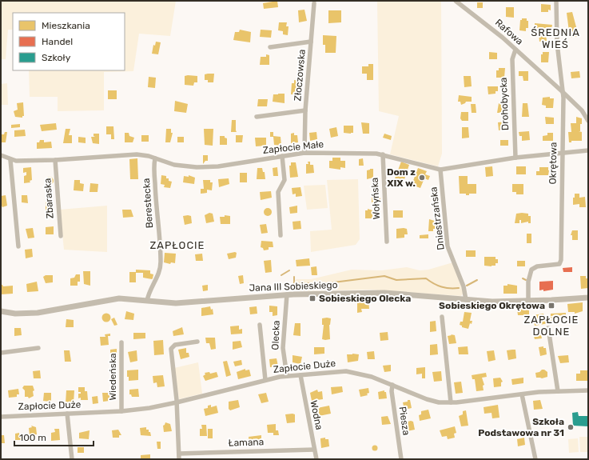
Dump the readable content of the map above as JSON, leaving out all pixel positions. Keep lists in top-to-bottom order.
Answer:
{
  "streets": {
    "street": [
      "Rafowa",
      "Złoczowska",
      "Drohobycka",
      "Zapłocie Małe",
      "Okrętowa",
      "Zbaraska",
      "Wołyńska",
      "Berestecka",
      "Dniestrzańska",
      "Jana III Sobieskiego",
      "Olecka",
      "Zapłocie Duże",
      "Wiedeńska",
      "Wodna",
      "Piesza",
      "Łamana"
    ]
  },
  "crossings": [
    ["Rafowa", "Drohobycka"],
    ["Rafowa", "Okrętowa"],
    ["Złoczowska", "Zapłocie Małe"],
    ["Drohobycka", "Zapłocie Małe"],
    ["Zapłocie Małe", "Okrętowa"],
    ["Zapłocie Małe", "Zbaraska"],
    ["Zapłocie Małe", "Wołyńska"],
    ["Zapłocie Małe", "Berestecka"],
    ["Zapłocie Małe", "Dniestrzańska"],
    ["Okrętowa", "Jana III Sobieskiego"],
    ["Berestecka", "Jana III Sobieskiego"],
    ["Dniestrzańska", "Jana III Sobieskiego"],
    ["Jana III Sobieskiego", "Olecka"],
    ["Olecka", "Zapłocie Duże"],
    ["Zapłocie Duże", "Wiedeńska"],
    ["Zapłocie Duże", "Wodna"],
    ["Zapłocie Duże", "Piesza"],
    ["Wodna", "Łamana"]
  ],
  "districts": ["ŚREDNIA WIEŚ", "ZAPŁOCIE", "ZAPŁOCIE DOLNE"],
  "places": {
    "other": ["Dom z XIX w.", "Szkoła Podstawowa nr 31"],
    "transit": ["Sobieskiego Olecka", "Sobieskiego Okrętowa"]
  },
  "legend": ["Mieszkania", "Handel", "Szkoły"],
  "scale_bar": "100 m"
}
